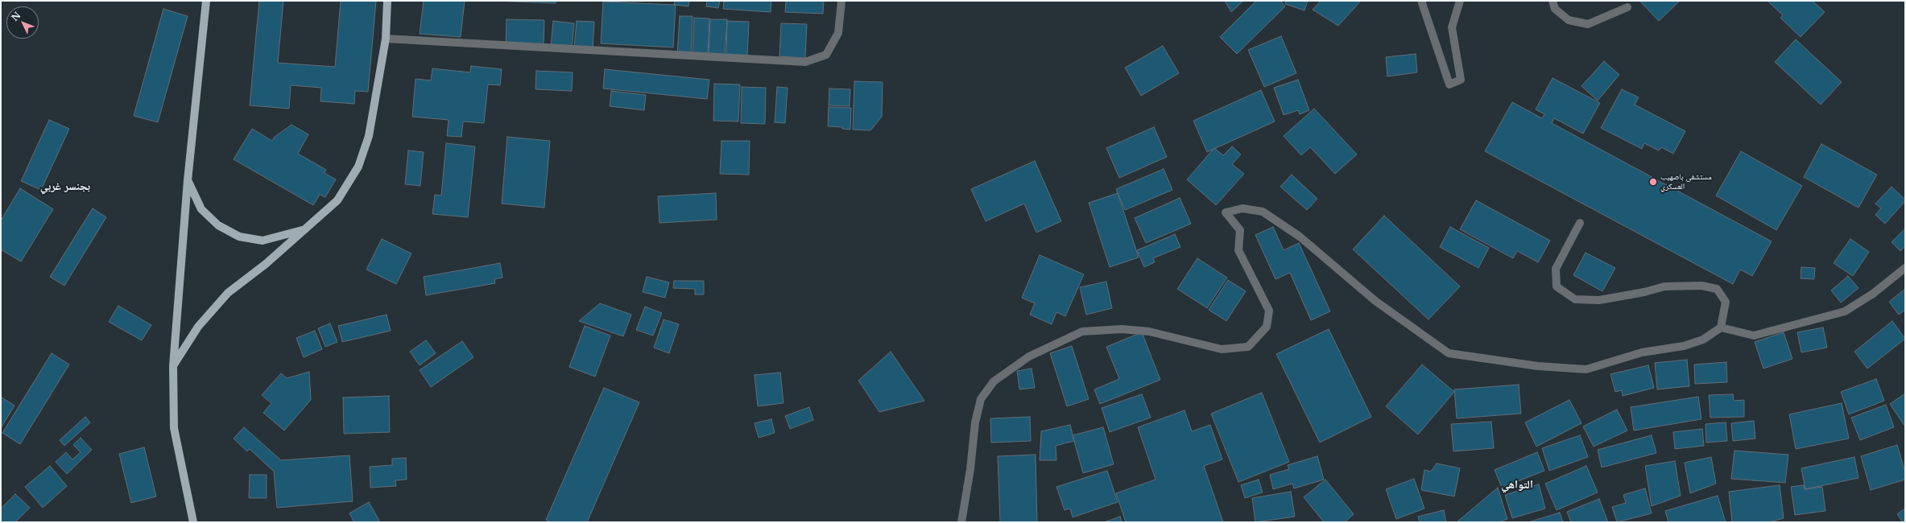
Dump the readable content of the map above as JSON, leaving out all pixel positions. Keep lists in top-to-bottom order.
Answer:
{
  "districts": ["بجنسر غربي", "التواهي"],
  "places": ["مستشفى باصهيب العسكري"],
  "north": "top left"
}
